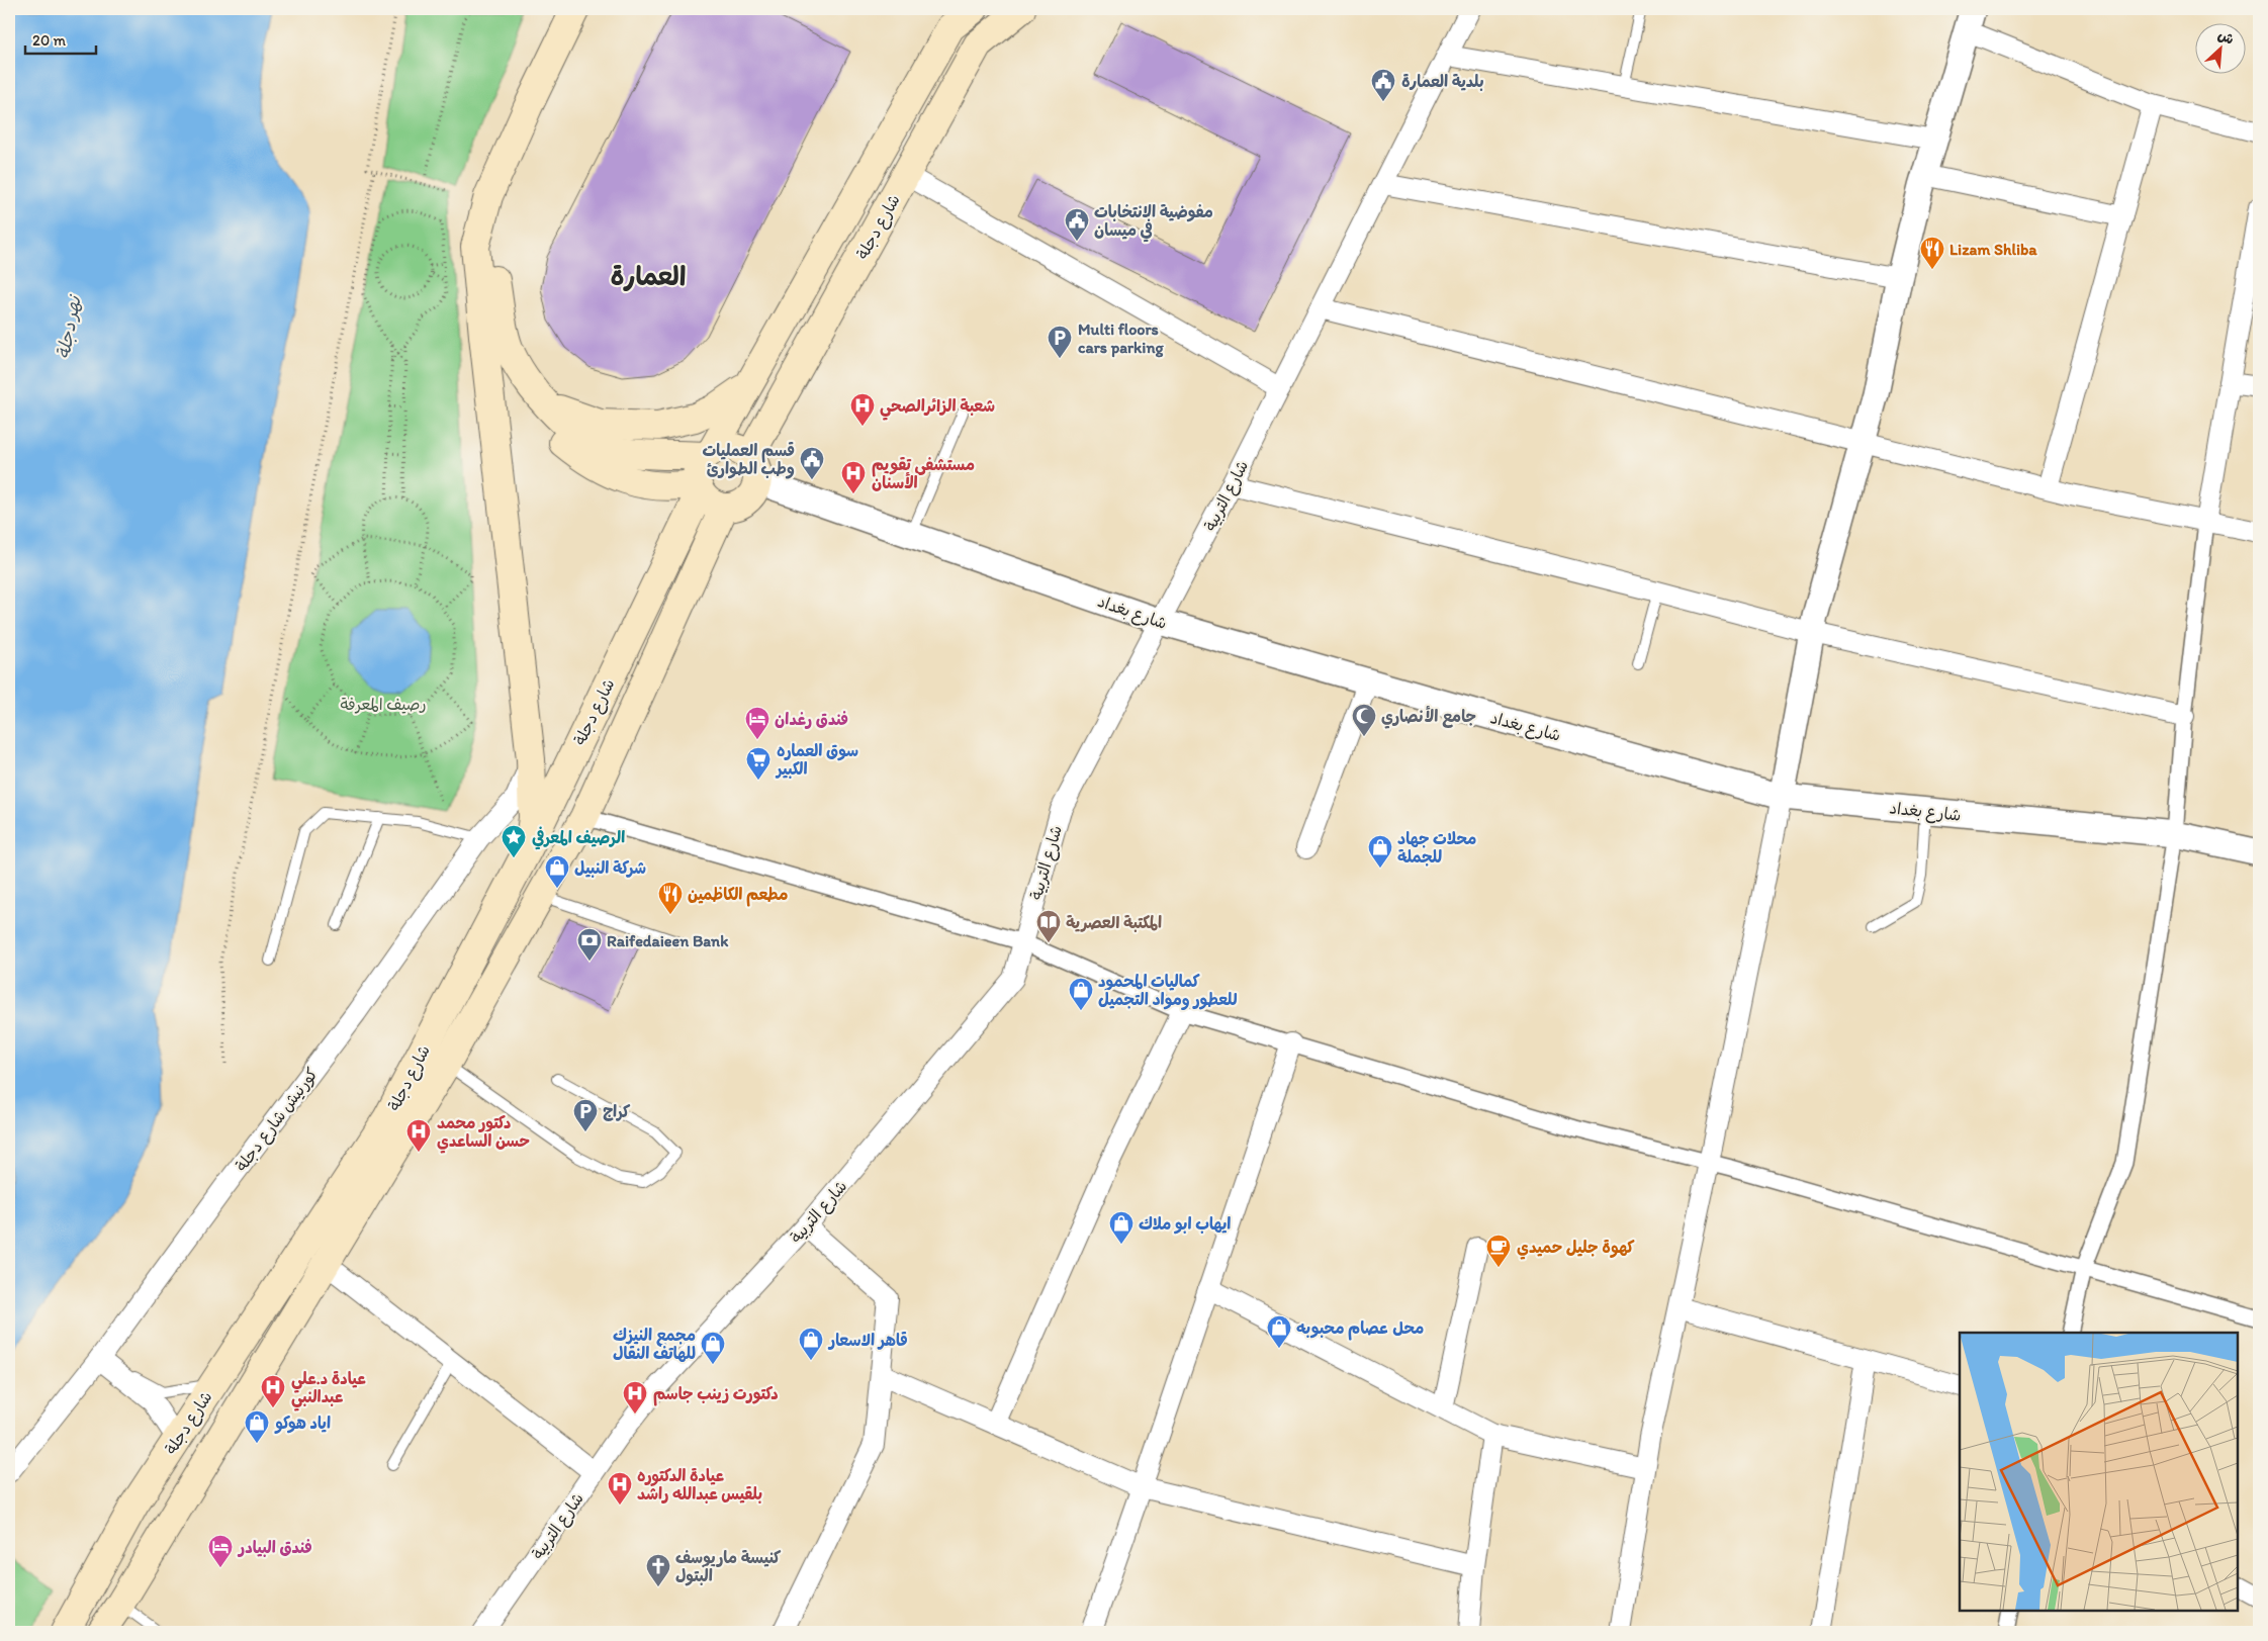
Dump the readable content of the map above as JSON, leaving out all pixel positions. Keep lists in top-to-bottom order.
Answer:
{
  "streets": {
    "main road": ["شارع دجلة"],
    "street": ["شارع التربية", "شارع بغداد", "كورنيش شارع دجلة"]
  },
  "crossings": [
    ["شارع دجلة", "شارع بغداد"],
    ["شارع التربية", "شارع بغداد"]
  ],
  "districts": ["العمارة"],
  "water": ["نهر دجلة"],
  "parks": ["رصيف المعرفة"],
  "places": {
    "public building": ["بلدية العمارة", "مفوضية الانتخابات في ميسان", "قسم العمليات وطب الطوارئ"],
    "restaurant": ["Lizam Shliba", "مطعم الكاظمين"],
    "parking": ["Multi floors cars parking", "كراج"],
    "hospital": [
      "شعبة الزائرالصحي",
      "مستشفى تقويم الأسنان",
      "دكتور محمد حسن الساعدي",
      "عيادة د.علي عبدالنبي",
      "دكتورت زينب جاسم",
      "عيادة الدكتوره بلقيس عبدالله راشد"
    ],
    "mosque": ["جامع الأنصاري"],
    "hotel": ["فندق رغدان", "فندق البيادر"],
    "supermarket": ["سوق العماره الكبير"],
    "place": ["الرصيف المعرفي"],
    "shop": [
      "محلات جهاد للجملة",
      "شركة النبيل",
      "كماليات المحمود للعطور ومواد التجميل",
      "ايهاب ابو ملاك",
      "محل عصام محبوبه",
      "قاهر الاسعار",
      "مجمع النيزك للهاتف النقال",
      "اياد هوكو"
    ],
    "library": ["المكتبة العصرية"],
    "bank": ["Raifedaieen Bank"],
    "cafe": ["كهوة جليل حميدي"],
    "church": ["كنيسة ماريوسف البتول"]
  },
  "scale_bar": "20 m",
  "north": "top right"
}
